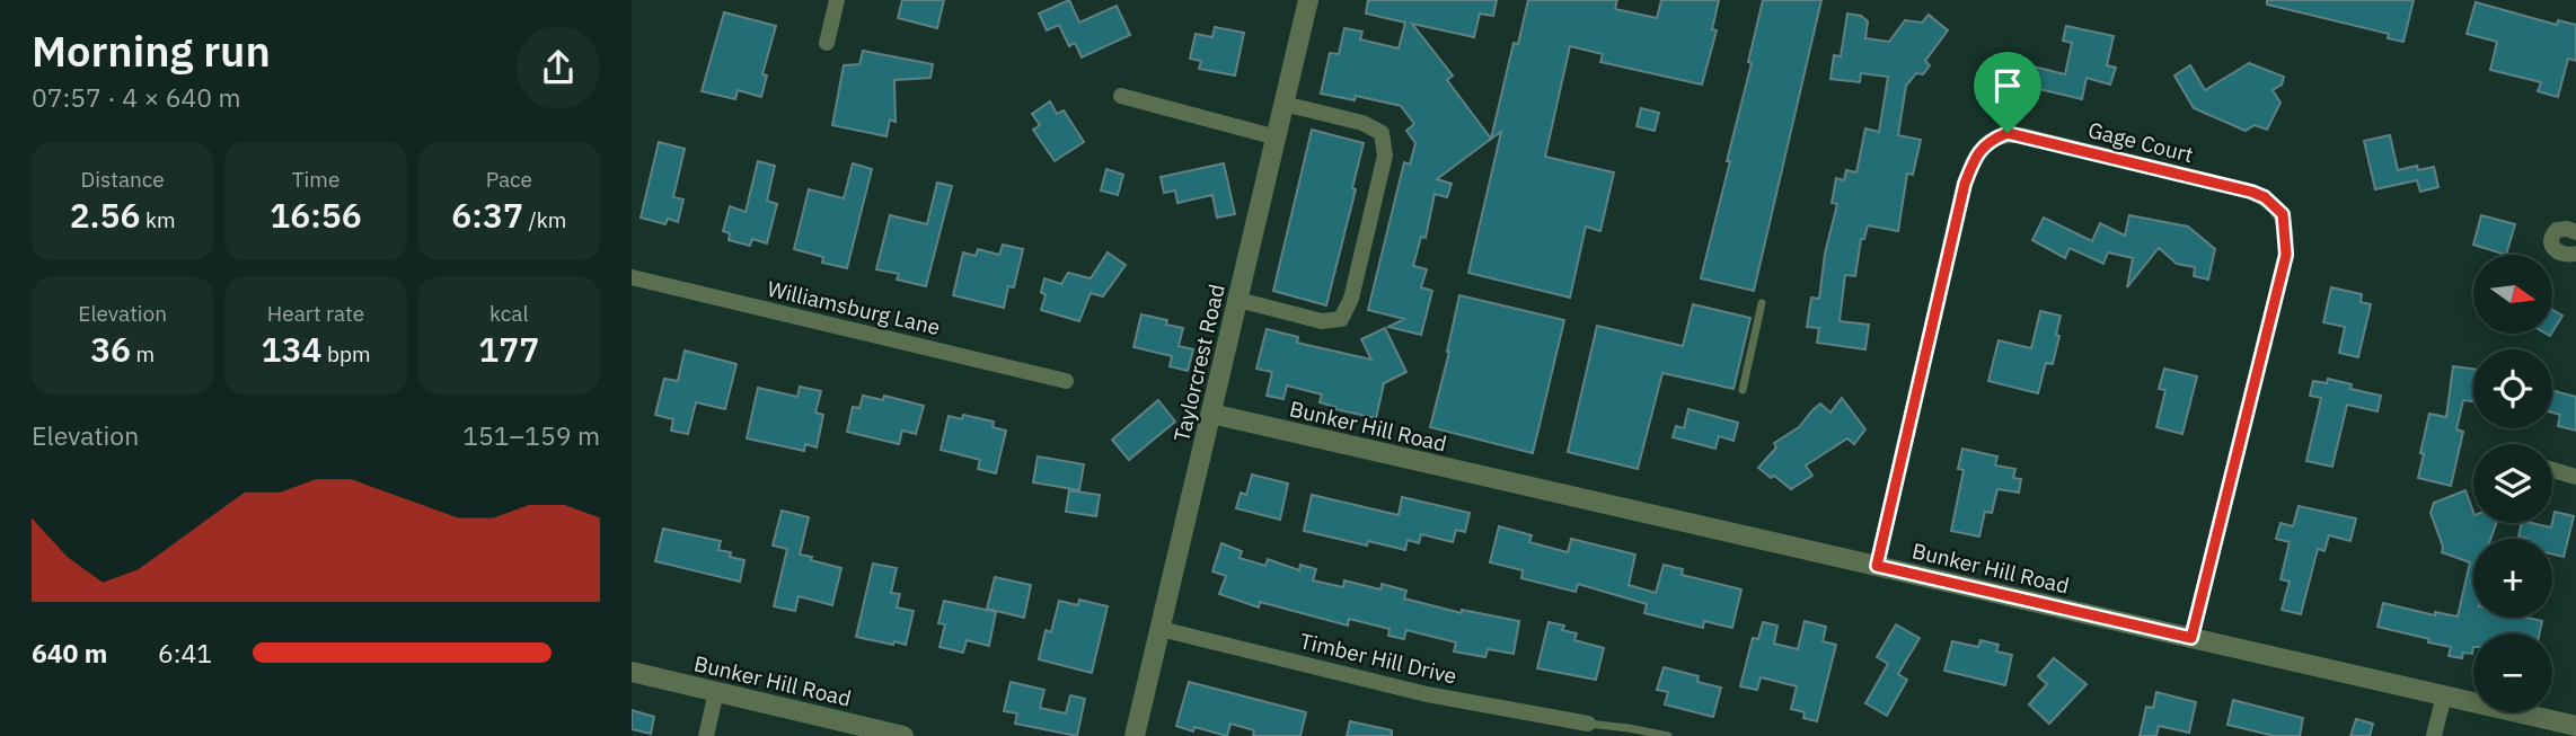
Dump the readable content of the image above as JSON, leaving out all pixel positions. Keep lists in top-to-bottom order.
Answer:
{
  "streets": {
    "street": [
      "Gage Court",
      "Williamsburg Lane",
      "Taylorcrest Road",
      "Bunker Hill Road",
      "Timber Hill Drive"
    ]
  },
  "crossings": [
    ["Gage Court", "Bunker Hill Road"],
    ["Taylorcrest Road", "Bunker Hill Road"],
    ["Taylorcrest Road", "Timber Hill Drive"]
  ],
  "north": "right",
  "page": {
    "heading": ["Morning run", "07:57 · 4 × 640 m"],
    "stats": [
      ["Distance", "2.56 km"],
      ["Time", "16:56"],
      ["Pace", "6:37 /km"],
      ["Elevation", "36 m"],
      ["Heart rate", "134 bpm"],
      ["kcal", "177"]
    ],
    "map_buttons": ["+", "−"],
    "chart": ["Elevation", "151–159 m"],
    "list": [
      {
        "name": "640 m",
        "note": "6:41"
      }
    ]
  }
}
